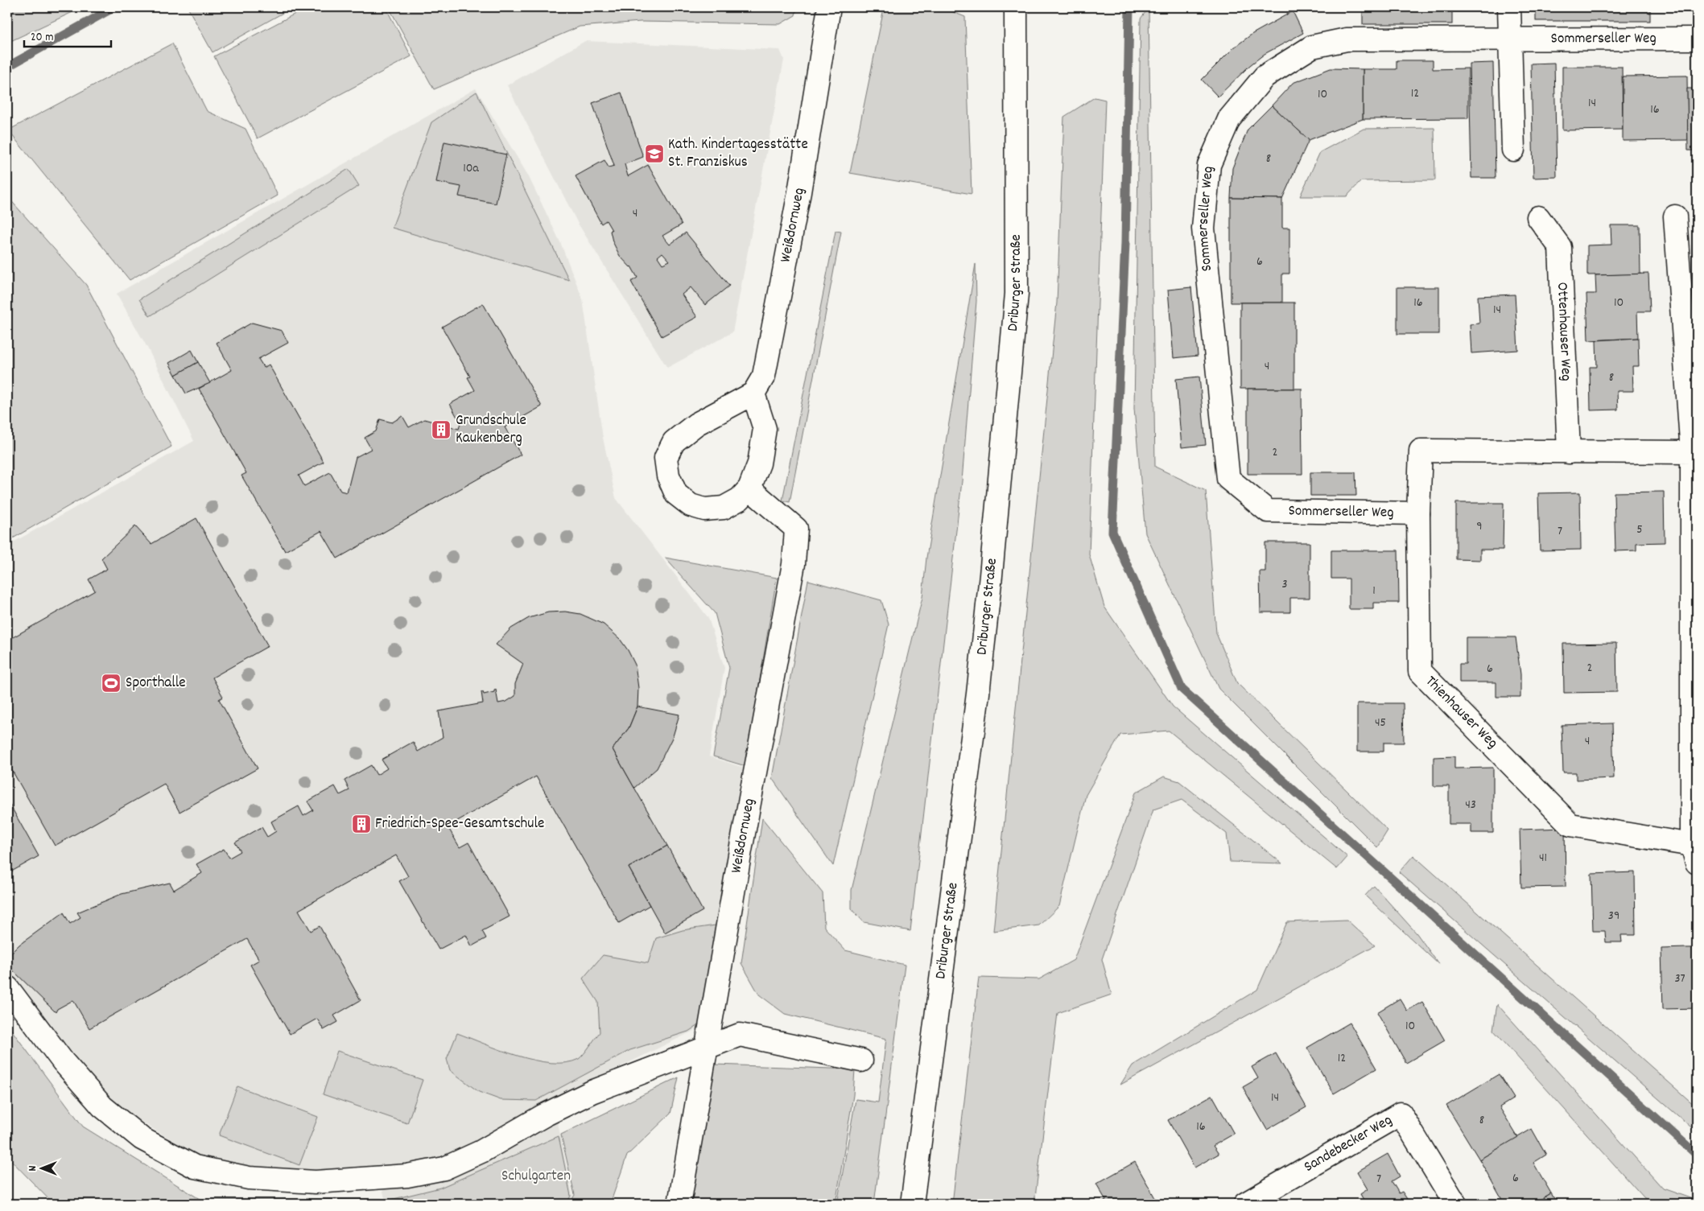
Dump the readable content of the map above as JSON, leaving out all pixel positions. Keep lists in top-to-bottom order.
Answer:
{
  "streets": {
    "street": [
      "Sommerseller Weg",
      "Weißdornweg",
      "Driburger Straße",
      "Ottenhauser Weg",
      "Thienhauser Weg",
      "Sandebecker Weg"
    ]
  },
  "crossings": [
    ["Sommerseller Weg", "Thienhauser Weg"],
    ["Ottenhauser Weg", "Thienhauser Weg"]
  ],
  "parks": ["Schulgarten"],
  "places": {
    "school or university": ["Kath. Kindertagesstätte St. Franziskus"],
    "building": ["Grundschule Kaukenberg", "Friedrich-Spee-Gesamtschule"],
    "sports": ["Sporthalle"]
  },
  "house_numbers": [
    "12",
    "10",
    "14",
    "16",
    "8",
    "10a",
    "4",
    "6",
    "16",
    "10",
    "14",
    "4",
    "8",
    "2",
    "9",
    "5",
    "7",
    "3",
    "1",
    "2",
    "6",
    "45",
    "4",
    "43",
    "41",
    "39",
    "37",
    "10",
    "12",
    "14",
    "8",
    "16",
    "6",
    "7"
  ],
  "scale_bar": "20 m",
  "north": "left"
}
